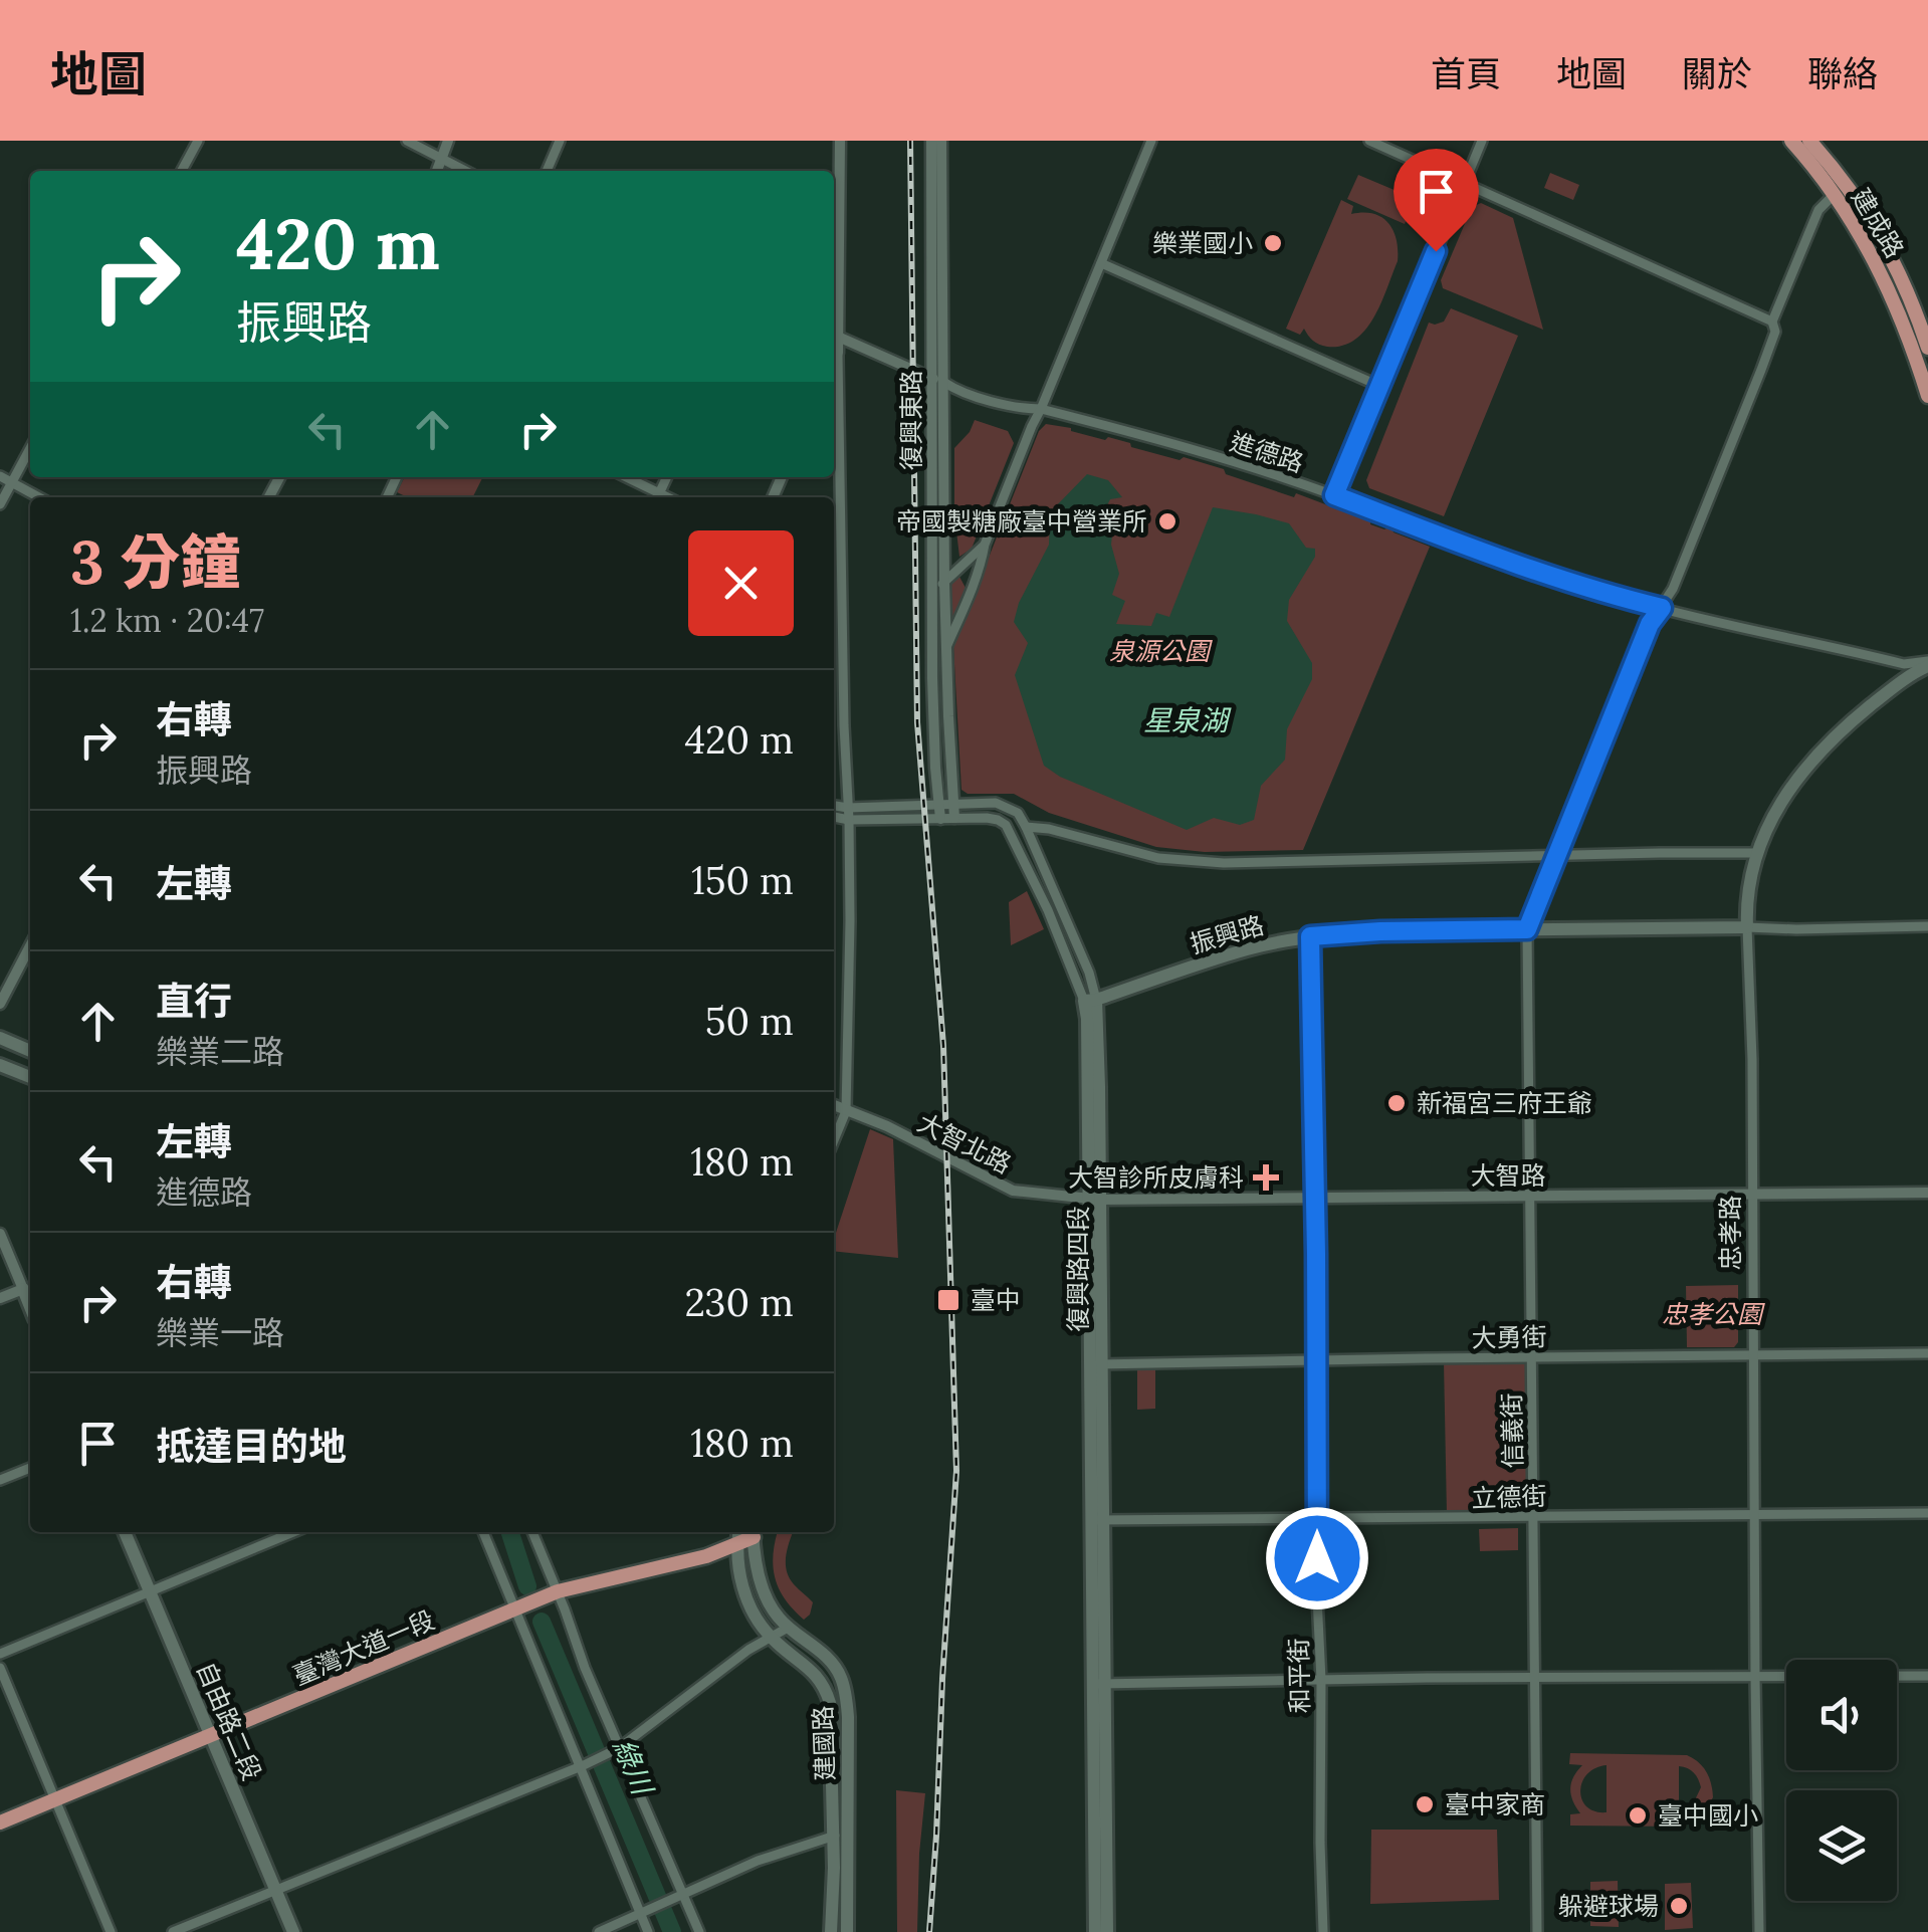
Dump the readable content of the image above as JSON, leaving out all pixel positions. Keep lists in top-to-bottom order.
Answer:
{
  "streets": {
    "main road": [
      "建成路",
      "振興路",
      "忠孝路",
      "復興路四段",
      "臺灣大道一段",
      "自由路二段",
      "建國路"
    ],
    "street": [
      "復興東路",
      "進德路",
      "大智北路",
      "大智路",
      "大勇街",
      "信義街",
      "立德街",
      "和平街"
    ]
  },
  "crossings": [
    ["復興東路", "進德路"],
    ["復興東路", "復興路四段"],
    ["進德路", "忠孝路"],
    ["振興路", "忠孝路"],
    ["振興路", "復興路四段"],
    ["振興路", "信義街"],
    ["振興路", "和平街"],
    ["大智北路", "大智路"],
    ["大智北路", "復興路四段"],
    ["大智路", "忠孝路"],
    ["大智路", "復興路四段"],
    ["大智路", "信義街"],
    ["大智路", "和平街"],
    ["忠孝路", "大勇街"],
    ["忠孝路", "立德街"],
    ["復興路四段", "大勇街"],
    ["復興路四段", "立德街"],
    ["大勇街", "信義街"],
    ["大勇街", "和平街"],
    ["信義街", "立德街"],
    ["立德街", "和平街"],
    ["臺灣大道一段", "自由路二段"],
    ["臺灣大道一段", "建國路"]
  ],
  "water": ["星泉湖", "綠川"],
  "parks": ["泉源公園", "忠孝公園"],
  "places": {
    "other": [
      "樂業國小",
      "帝國製糖廠臺中營業所",
      "新福宮三府王爺",
      "臺中家商",
      "臺中國小",
      "躲避球場"
    ],
    "health": ["大智診所皮膚科"],
    "transit": ["臺中"]
  },
  "page": {
    "header": "地圖",
    "nav": [
      "首頁",
      "地圖",
      "關於",
      "聯絡"
    ],
    "turn": ["420 m", "振興路"],
    "heading": ["3 分鐘", "1.2 km · 20:47"],
    "list": [
      {
        "name": "右轉",
        "note": "振興路",
        "value": "420 m"
      },
      {
        "name": "左轉",
        "value": "150 m"
      },
      {
        "name": "直行",
        "note": "樂業二路",
        "value": "50 m"
      },
      {
        "name": "左轉",
        "note": "進德路",
        "value": "180 m"
      },
      {
        "name": "右轉",
        "note": "樂業一路",
        "value": "230 m"
      },
      {
        "name": "抵達目的地",
        "value": "180 m"
      }
    ]
  }
}
